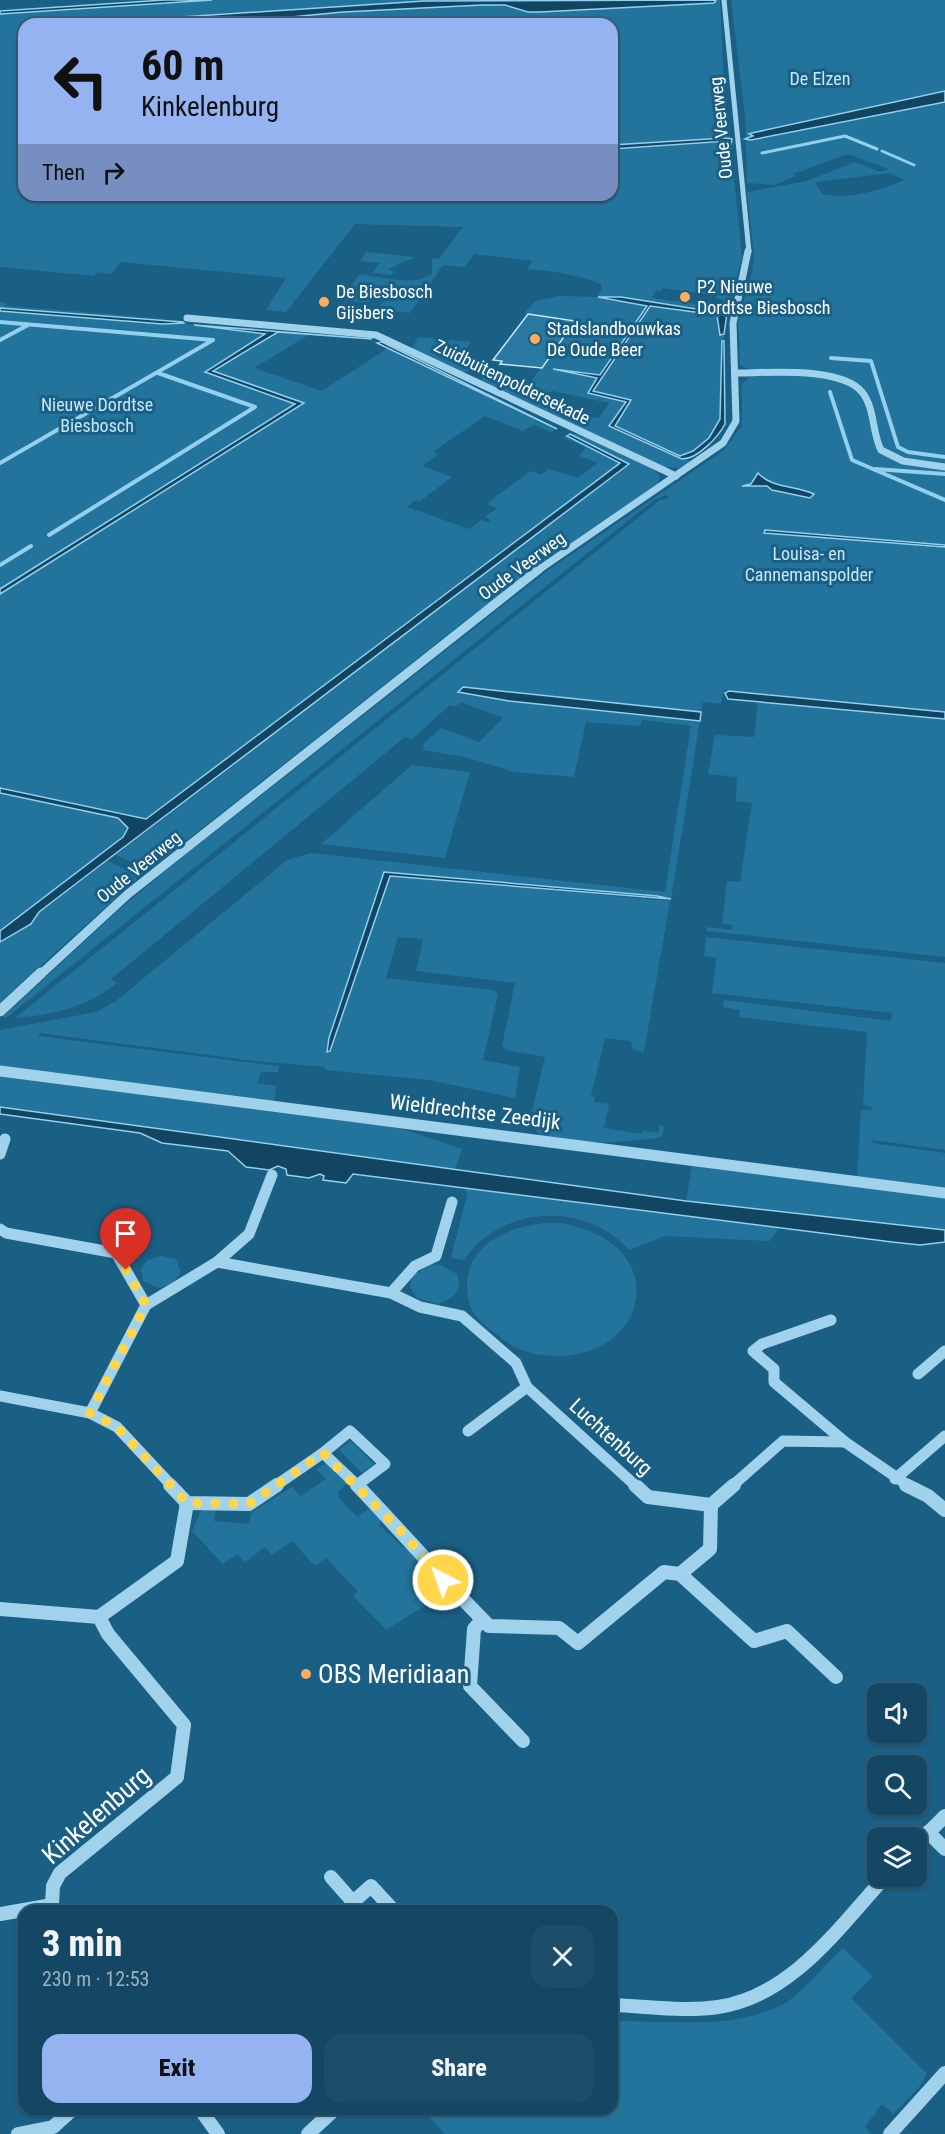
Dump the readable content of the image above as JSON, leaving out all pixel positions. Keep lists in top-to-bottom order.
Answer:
{
  "streets": {
    "street": [
      "Oude Veerweg",
      "Zuidbuitenpoldersekade",
      "Wieldrechtse Zeedijk",
      "Luchtenburg",
      "Kinkelenburg"
    ]
  },
  "crossings": [
    ["Oude Veerweg", "Zuidbuitenpoldersekade"]
  ],
  "parks": ["De Elzen", "Nieuwe Dordtse Biesbosch", "Louisa- en Cannemanspolder"],
  "places": [
    "P2 Nieuwe Dordtse Biesbosch",
    "De Biesbosch Gijsbers",
    "Stadslandbouwkas De Oude Beer",
    "OBS Meridiaan"
  ],
  "page": {
    "turn": ["60 m", "Kinkelenburg"],
    "then": "Then",
    "heading": ["3 min", "230 m · 12:53"],
    "buttons": ["Exit", "Share"]
  }
}
